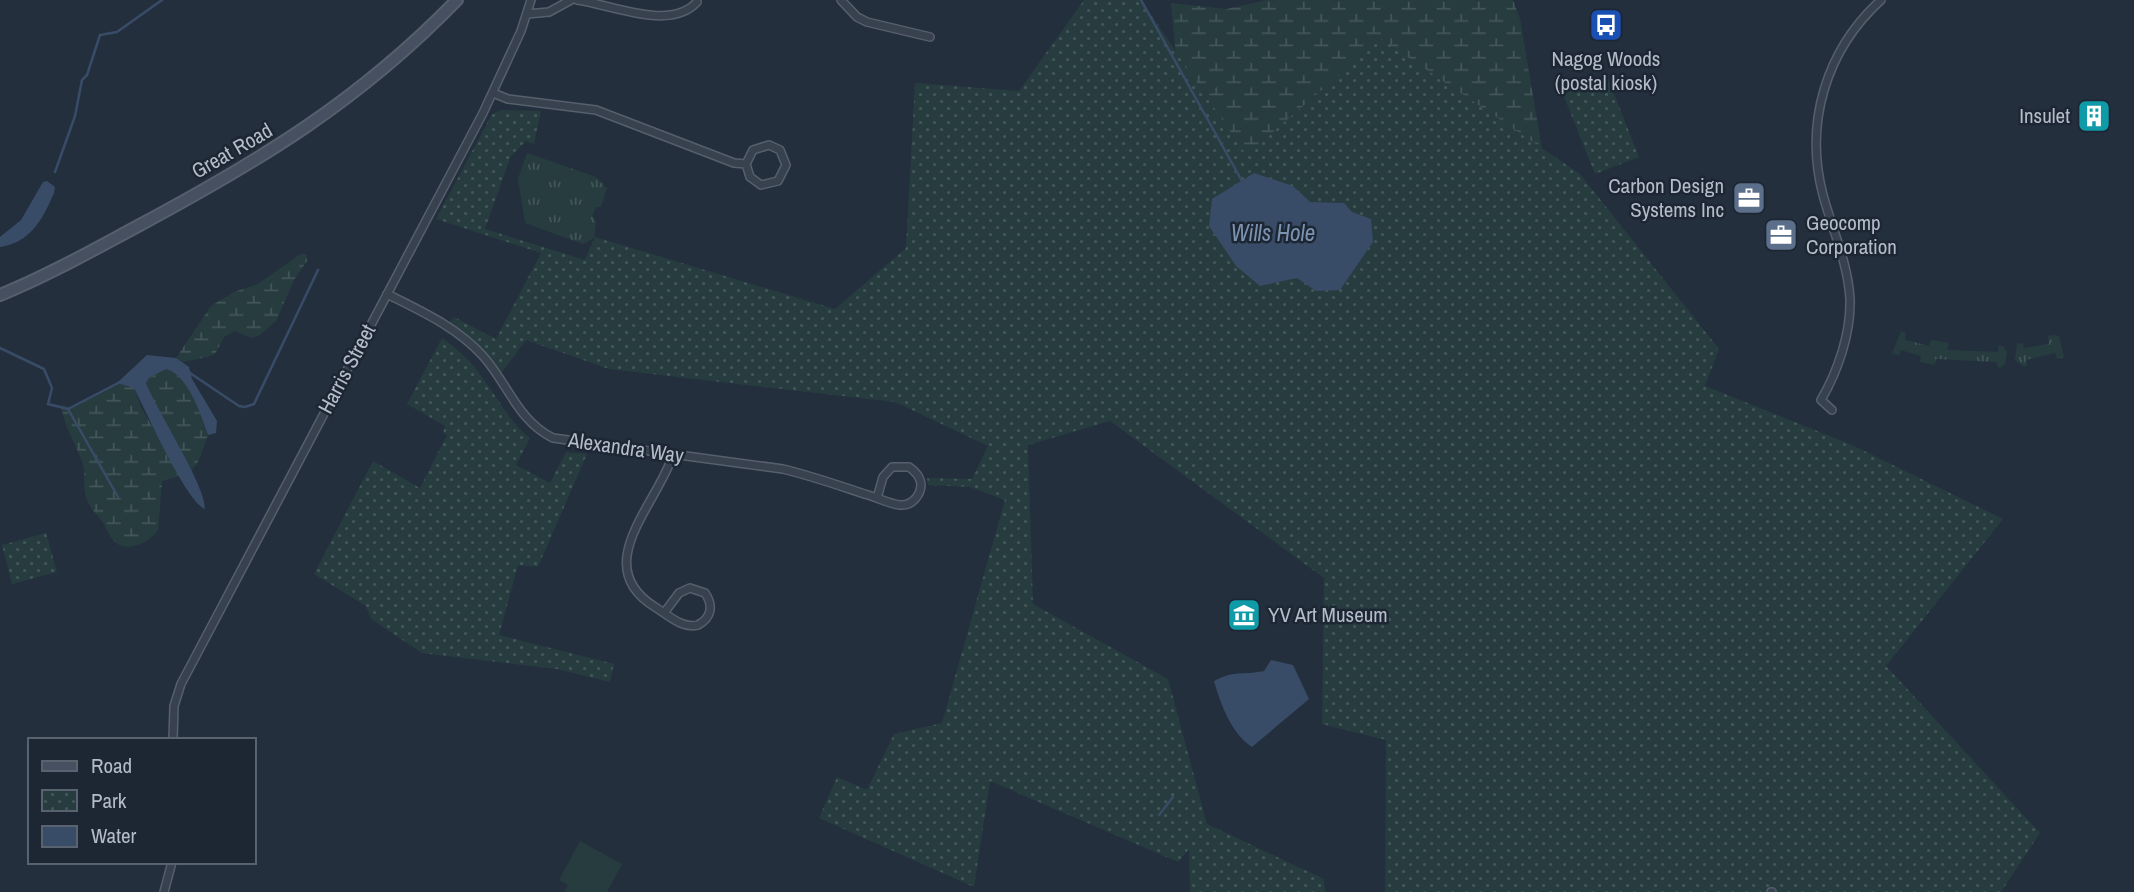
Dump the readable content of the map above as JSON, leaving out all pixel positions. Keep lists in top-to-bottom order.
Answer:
{
  "streets": {
    "main road": ["Great Road"],
    "street": ["Harris Street", "Alexandra Way"]
  },
  "crossings": [
    ["Harris Street", "Alexandra Way"]
  ],
  "water": ["Wills Hole"],
  "places": {
    "bus stop": ["Nagog Woods (postal kiosk)"],
    "building": ["Insulet"],
    "office": ["Carbon Design Systems Inc", "Geocomp Corporation"],
    "museum": ["YV Art Museum"]
  },
  "legend": ["Road", "Park", "Water"]
}
